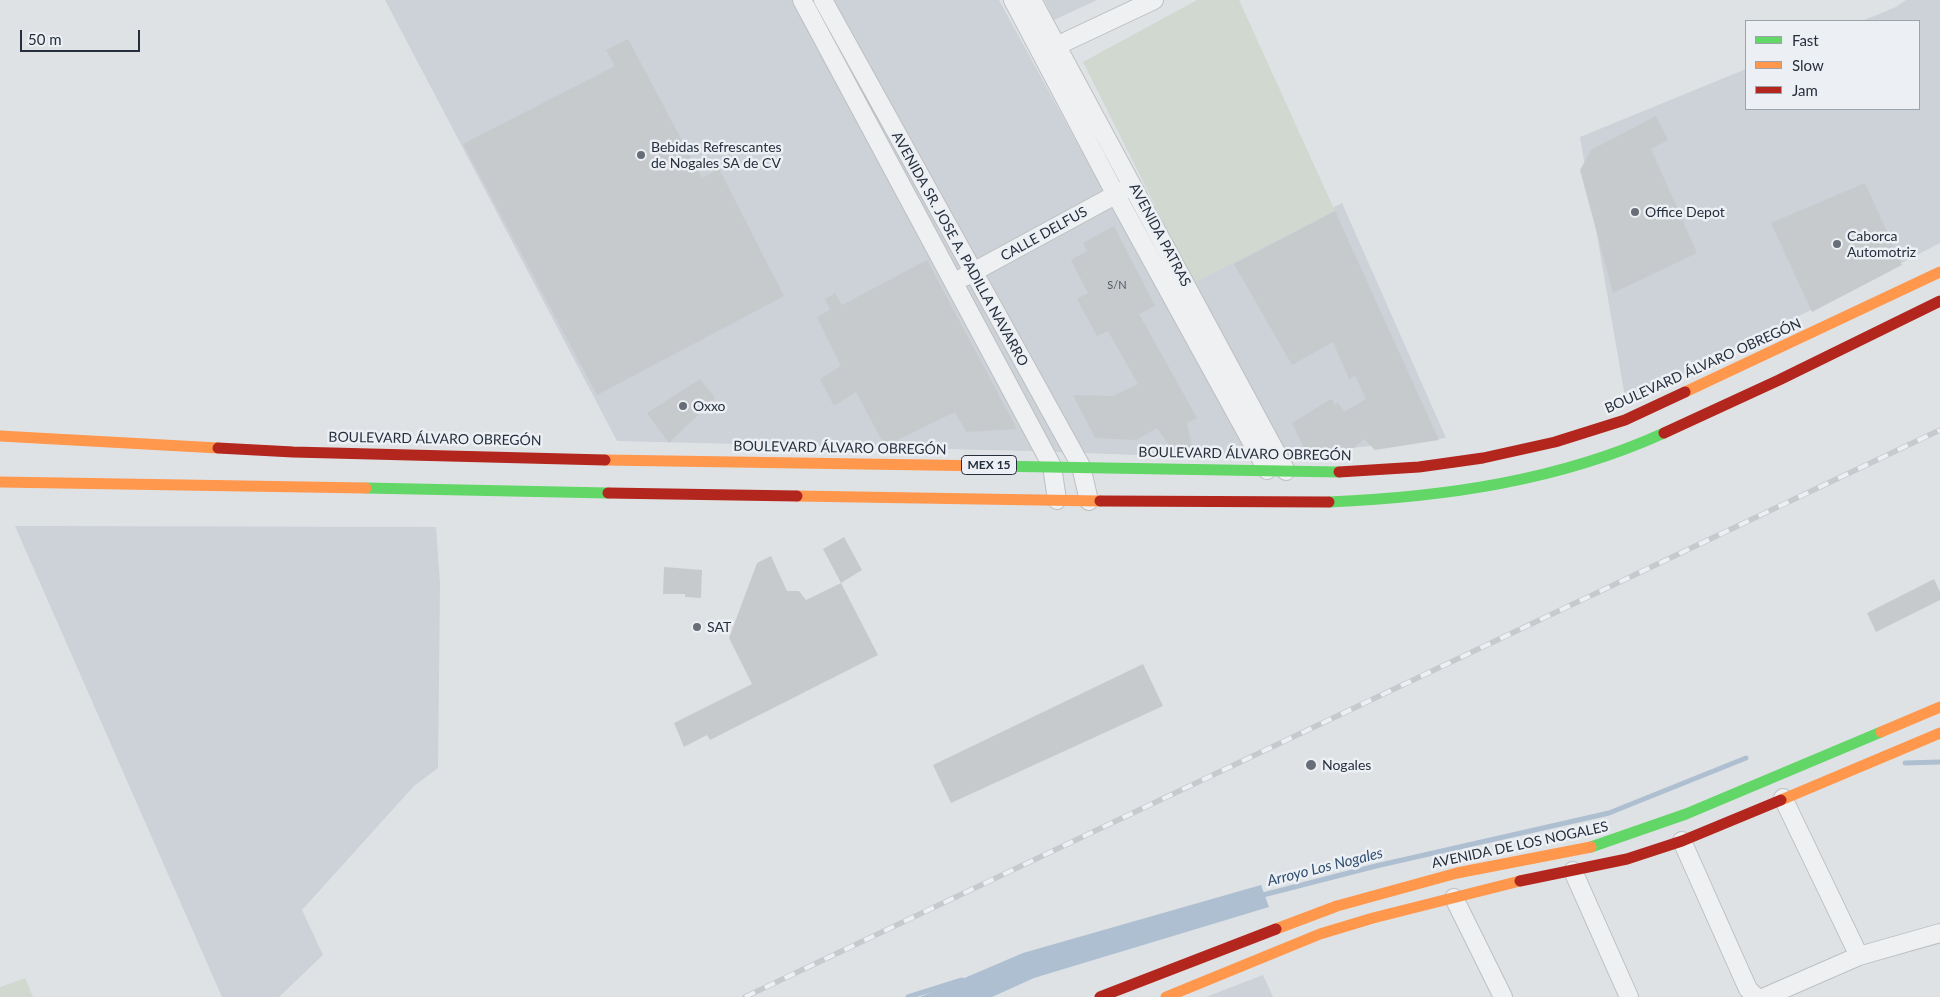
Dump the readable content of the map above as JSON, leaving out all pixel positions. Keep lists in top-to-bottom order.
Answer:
{
  "streets": {
    "main road": ["BOULEVARD ÁLVARO OBREGÓN", "MEX 15", "AVENIDA DE LOS NOGALES"],
    "street": ["CALLE DELFUS", "AVENIDA PATRAS", "AVENIDA SR. JOSE A. PADILLA NAVARRO"]
  },
  "crossings": [
    ["CALLE DELFUS", "AVENIDA PATRAS"],
    ["CALLE DELFUS", "AVENIDA SR. JOSE A. PADILLA NAVARRO"],
    ["AVENIDA PATRAS", "BOULEVARD ÁLVARO OBREGÓN"],
    ["AVENIDA SR. JOSE A. PADILLA NAVARRO", "BOULEVARD ÁLVARO OBREGÓN"]
  ],
  "water": ["Arroyo Los Nogales"],
  "places": [
    "Bebidas Refrescantes de Nogales SA de CV",
    "Office Depot",
    "Caborca Automotriz",
    "Oxxo",
    "SAT",
    "Nogales"
  ],
  "house_numbers": ["S/N"],
  "legend": ["Fast", "Slow", "Jam"],
  "scale_bar": "50 m"
}
